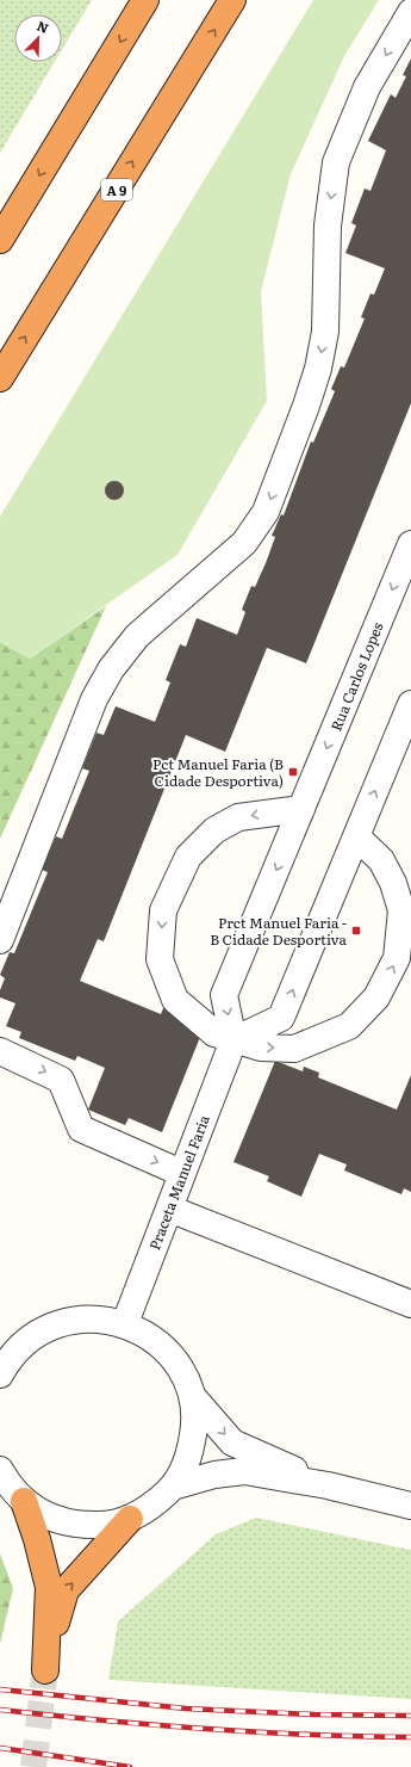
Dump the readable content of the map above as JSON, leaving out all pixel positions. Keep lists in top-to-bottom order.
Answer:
{
  "streets": {
    "highway": ["A 9"],
    "street": ["Rua Carlos Lopes", "Praceta Manuel Faria"]
  },
  "places": {
    "transit": ["Pct Manuel Faria (B Cidade Desportiva)", "Prct Manuel Faria - B Cidade Desportiva"]
  },
  "north": "top right"
}
